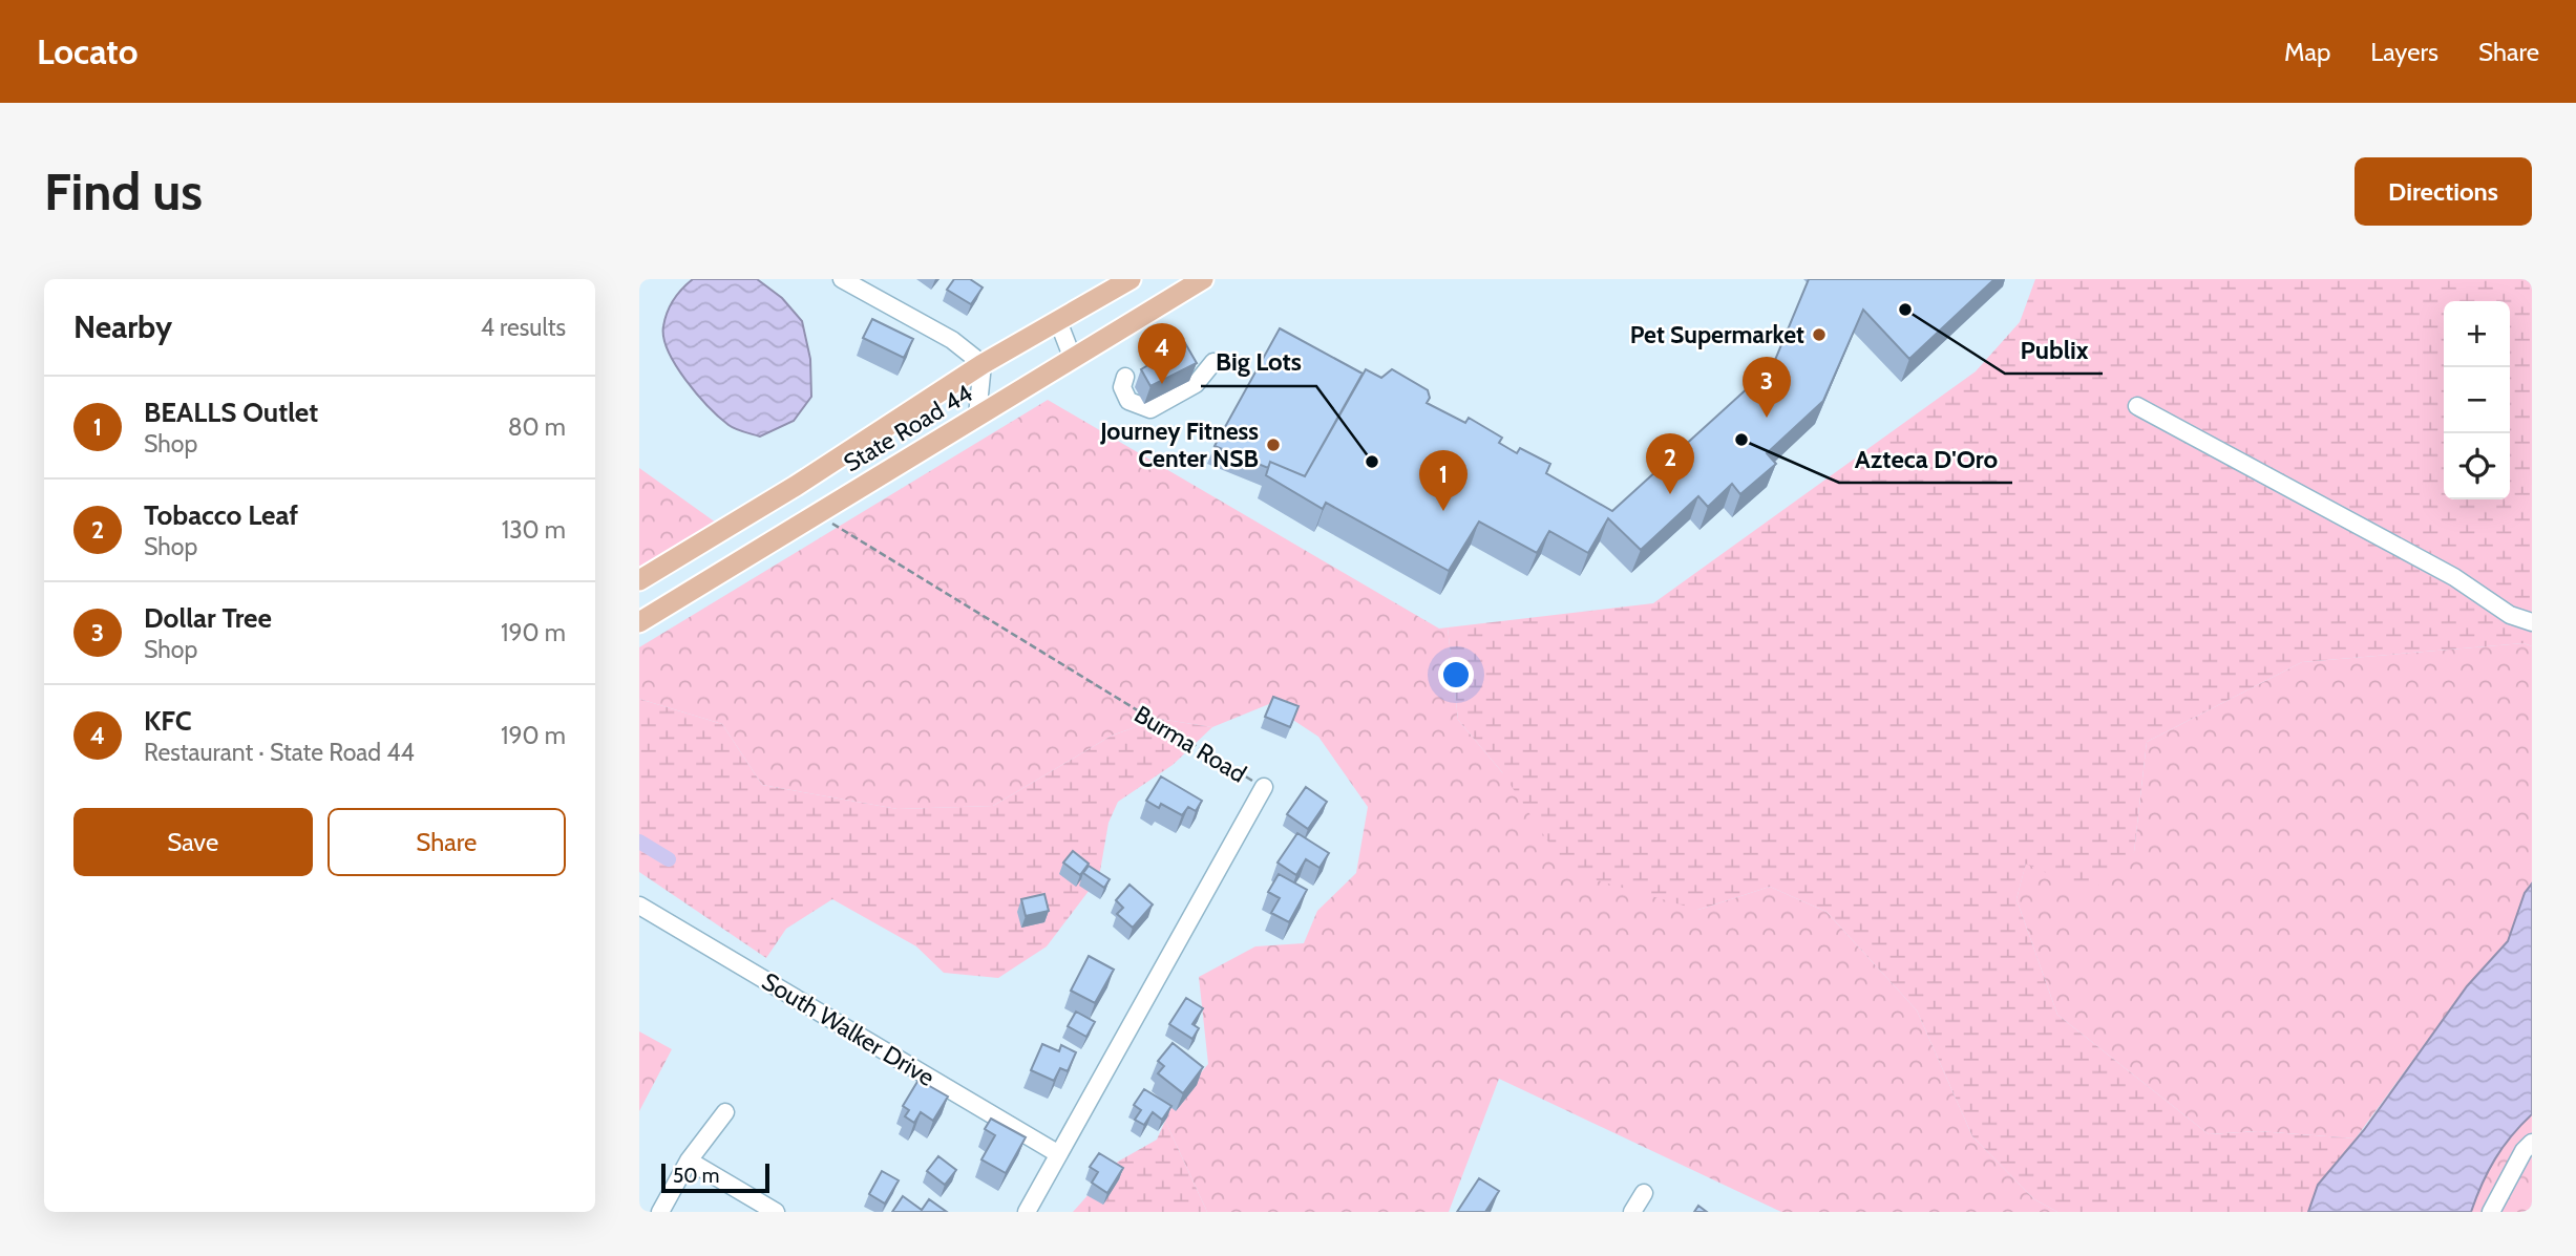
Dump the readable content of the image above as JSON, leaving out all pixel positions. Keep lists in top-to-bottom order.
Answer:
{
  "streets": {
    "main road": ["State Road 44"],
    "street": ["Burma Road", "South Walker Drive"]
  },
  "crossings": [
    ["State Road 44", "Burma Road"],
    ["Burma Road", "South Walker Drive"]
  ],
  "places": [
    "Publix",
    "Pet Supermarket",
    "Azteca D'Oro",
    "Journey Fitness Center NSB",
    "Big Lots"
  ],
  "scale_bar": "50 m",
  "page": {
    "header": "Locato",
    "nav": ["Map", "Layers", "Share"],
    "buttons": [
      "Directions",
      ["Save", "Share"]
    ],
    "title": "Find us",
    "heading": ["Nearby", "4 results"],
    "map_buttons": ["+", "−"],
    "pins": [
      "4",
      "3",
      "2",
      "1"
    ],
    "list": [
      {
        "mark": "1",
        "name": "BEALLS Outlet",
        "note": "Shop",
        "value": "80 m"
      },
      {
        "mark": "2",
        "name": "Tobacco Leaf",
        "note": "Shop",
        "value": "130 m"
      },
      {
        "mark": "3",
        "name": "Dollar Tree",
        "note": "Shop",
        "value": "190 m"
      },
      {
        "mark": "4",
        "name": "KFC",
        "note": "Restaurant · State Road 44",
        "value": "190 m"
      }
    ],
    "scale": "50 m"
  }
}
